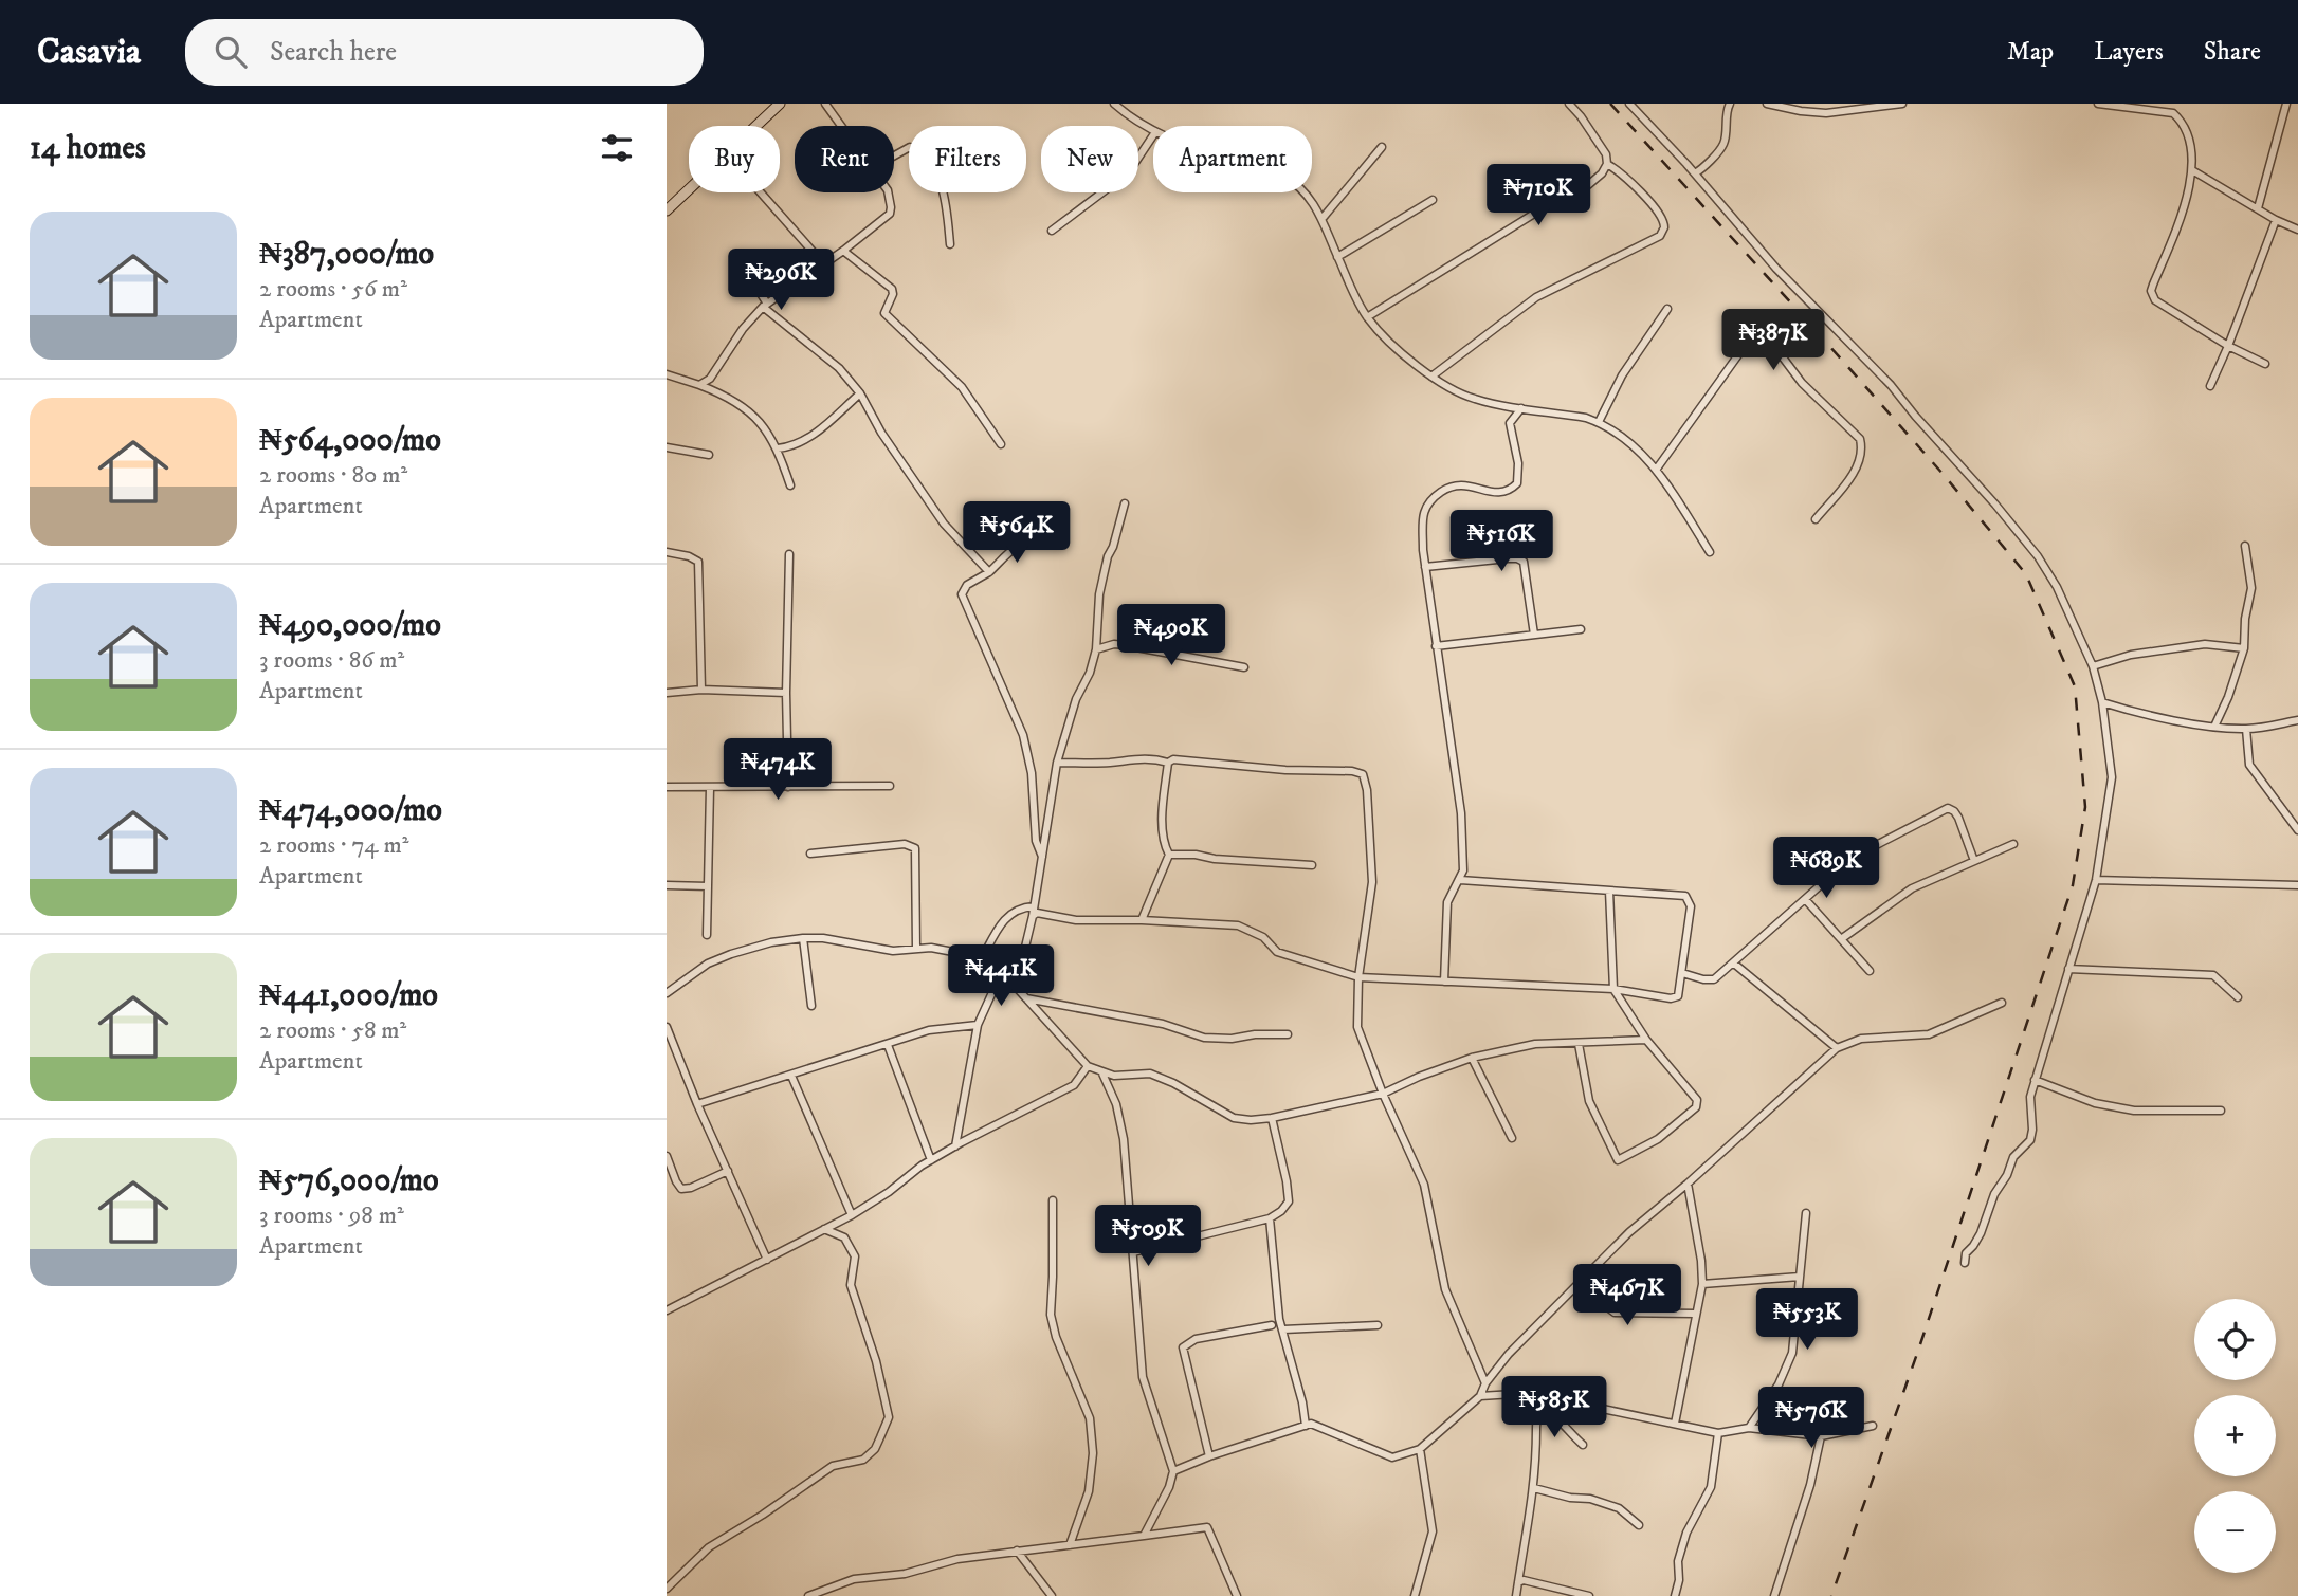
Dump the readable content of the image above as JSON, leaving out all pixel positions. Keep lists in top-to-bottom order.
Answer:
{
  "page": {
    "header": "Casavia",
    "search": "Search here",
    "nav": ["Map", "Layers", "Share"],
    "heading": "14 homes",
    "chip": [
      "Buy",
      "Rent",
      "Filters",
      "New",
      "Apartment"
    ],
    "price": [
      "₦710K",
      "₦296K",
      "₦387K",
      "₦564K",
      "₦516K",
      "₦490K",
      "₦474K",
      "₦689K",
      "₦441K",
      "₦509K",
      "₦467K",
      "₦553K",
      "₦585K",
      "₦576K"
    ],
    "list": [
      {
        "name": "₦387,000/mo",
        "note": "2 rooms · 56 m² · Apartment"
      },
      {
        "name": "₦564,000/mo",
        "note": "2 rooms · 80 m² · Apartment"
      },
      {
        "name": "₦490,000/mo",
        "note": "3 rooms · 86 m² · Apartment"
      },
      {
        "name": "₦474,000/mo",
        "note": "2 rooms · 74 m² · Apartment"
      },
      {
        "name": "₦441,000/mo",
        "note": "2 rooms · 58 m² · Apartment"
      },
      {
        "name": "₦576,000/mo",
        "note": "3 rooms · 98 m² · Apartment"
      }
    ],
    "map_buttons": ["+", "−"]
  }
}
